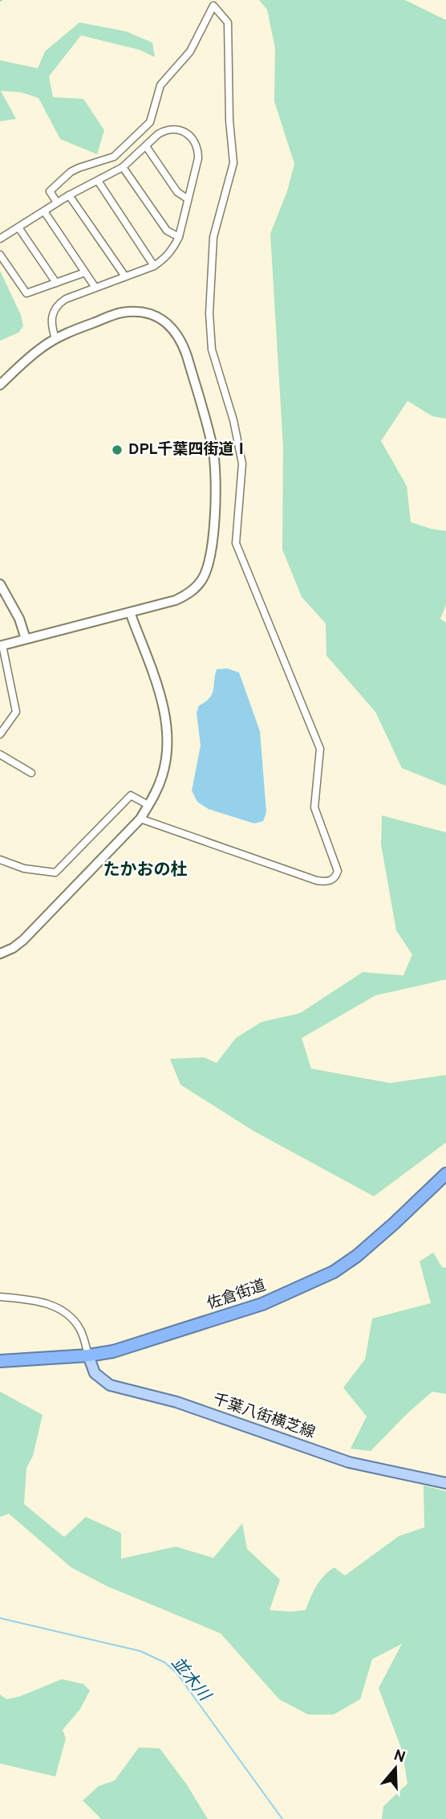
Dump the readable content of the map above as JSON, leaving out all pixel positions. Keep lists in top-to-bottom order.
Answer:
{
  "streets": {
    "highway": ["佐倉街道"],
    "main road": ["千葉八街横芝線"]
  },
  "crossings": [
    ["佐倉街道", "千葉八街横芝線"]
  ],
  "districts": ["たかおの杜"],
  "water": ["並木川"],
  "places": ["DPL千葉四街道Ⅰ"],
  "north": "top"
}
